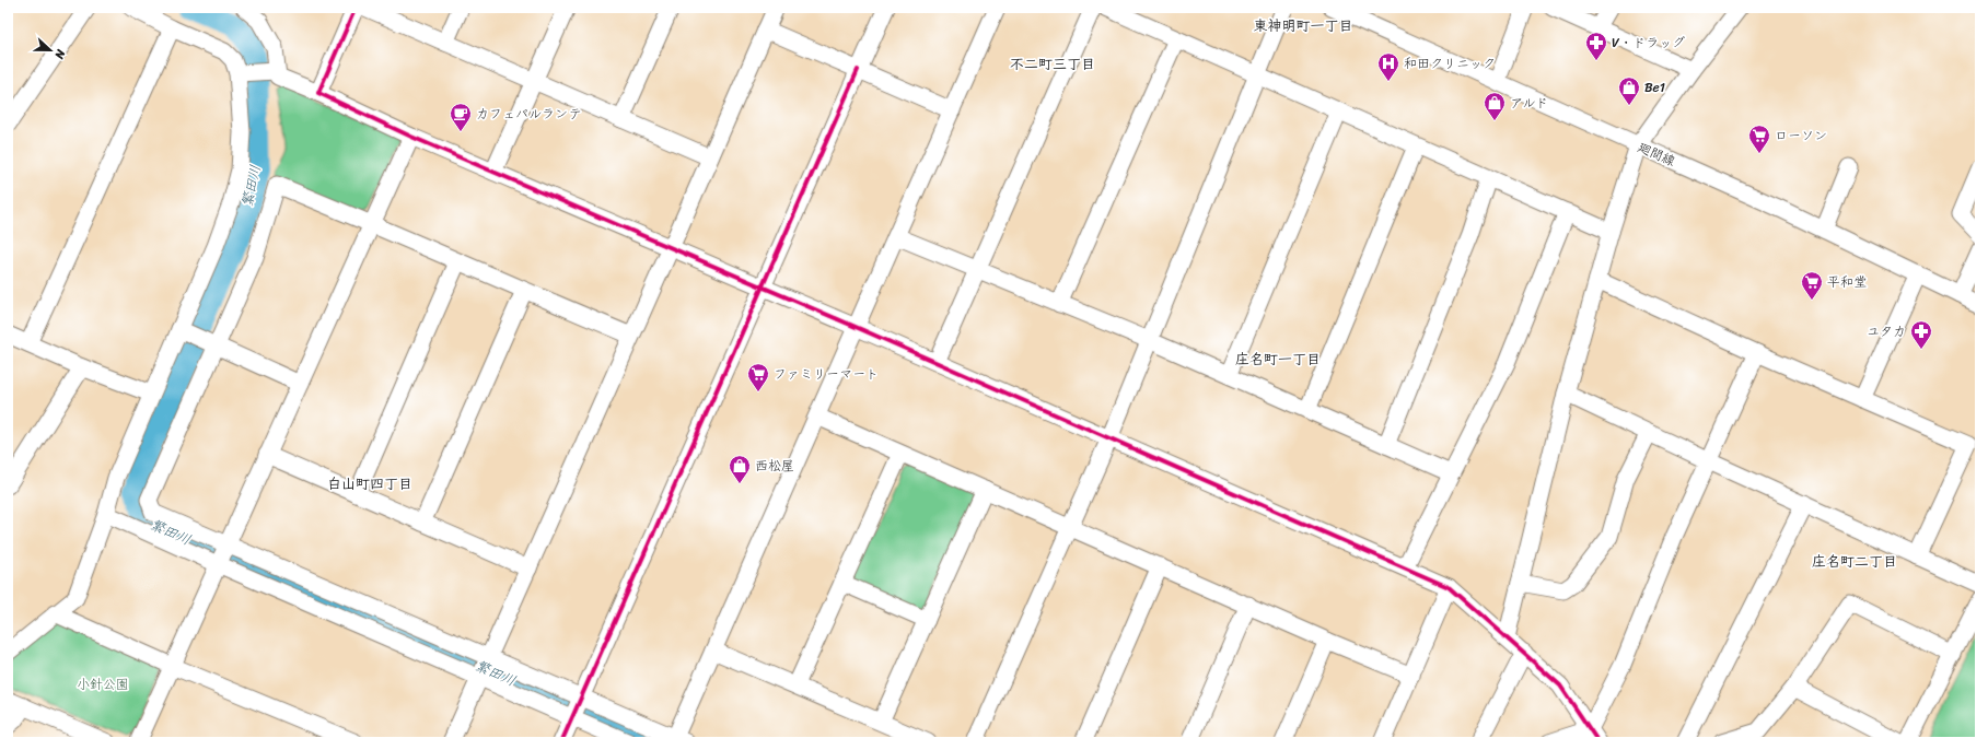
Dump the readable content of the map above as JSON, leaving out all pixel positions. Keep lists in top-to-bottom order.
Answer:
{
  "streets": {
    "street": ["廻間線"]
  },
  "districts": [
    "東神明町一丁目",
    "不二町三丁目",
    "庄名町一丁目",
    "白山町四丁目",
    "庄名町二丁目"
  ],
  "water": ["繁田川"],
  "parks": ["小針公園"],
  "places": {
    "pharmacy": ["V・ドラッグ", "ユタカ"],
    "hospital": ["和田クリニック"],
    "shop": ["Be1", "アルド", "西松屋"],
    "cafe": ["カフェパルランテ"],
    "supermarket": ["ローソン", "平和堂", "ファミリーマート"]
  },
  "north": "right"
}
